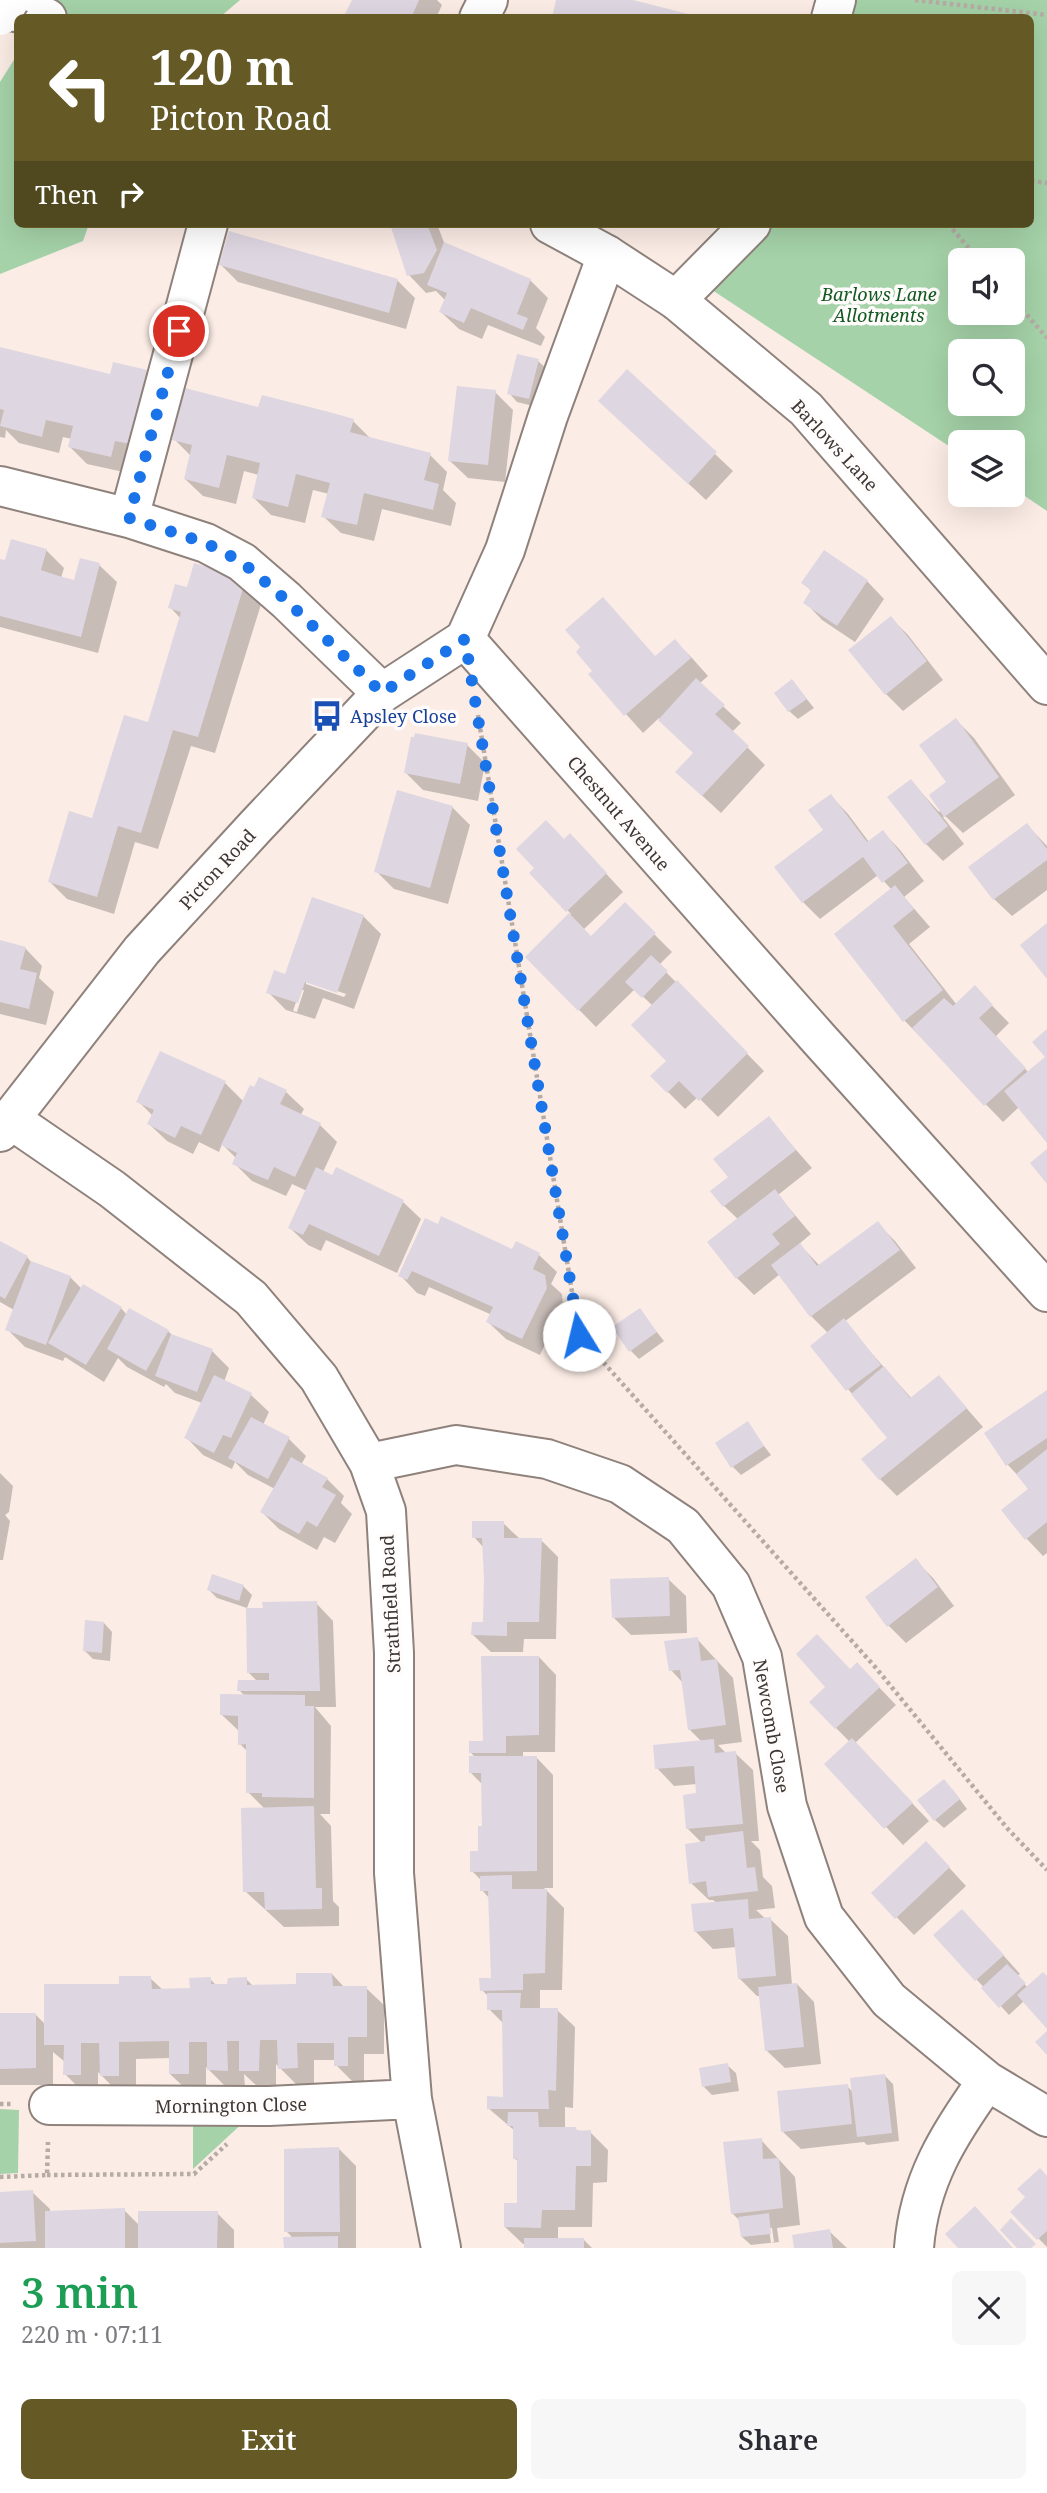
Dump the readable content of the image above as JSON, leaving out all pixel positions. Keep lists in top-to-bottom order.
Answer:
{
  "streets": {
    "main road": [
      "Barlows Lane",
      "Chestnut Avenue",
      "Picton Road",
      "Strathfield Road",
      "Newcomb Close",
      "Mornington Close"
    ]
  },
  "crossings": [
    ["Chestnut Avenue", "Picton Road"],
    ["Picton Road", "Strathfield Road"],
    ["Strathfield Road", "Newcomb Close"],
    ["Strathfield Road", "Mornington Close"]
  ],
  "parks": ["Barlows Lane Allotments"],
  "places": {
    "bus stop": ["Apsley Close"]
  },
  "page": {
    "turn": ["120 m", "Picton Road"],
    "then": "Then",
    "heading": ["3 min", "220 m · 07:11"],
    "buttons": ["Exit", "Share"]
  }
}
